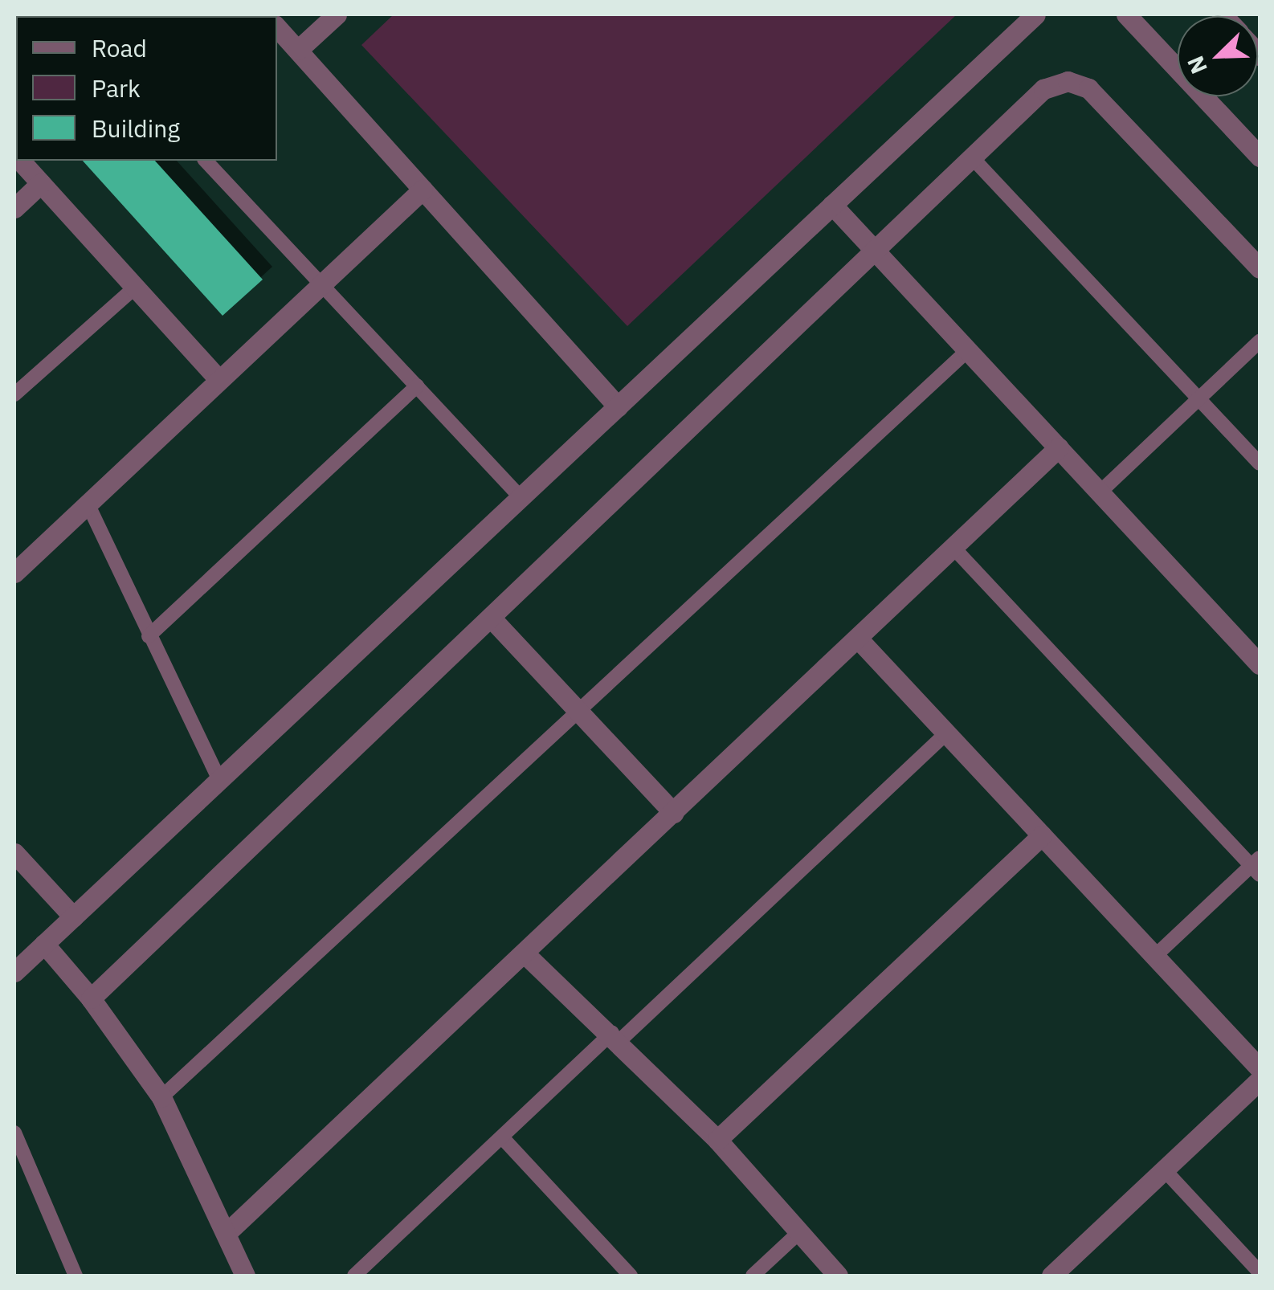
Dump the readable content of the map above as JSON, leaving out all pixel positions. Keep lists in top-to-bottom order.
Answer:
{
  "legend": ["Road", "Park", "Building"],
  "north": "bottom left"
}
